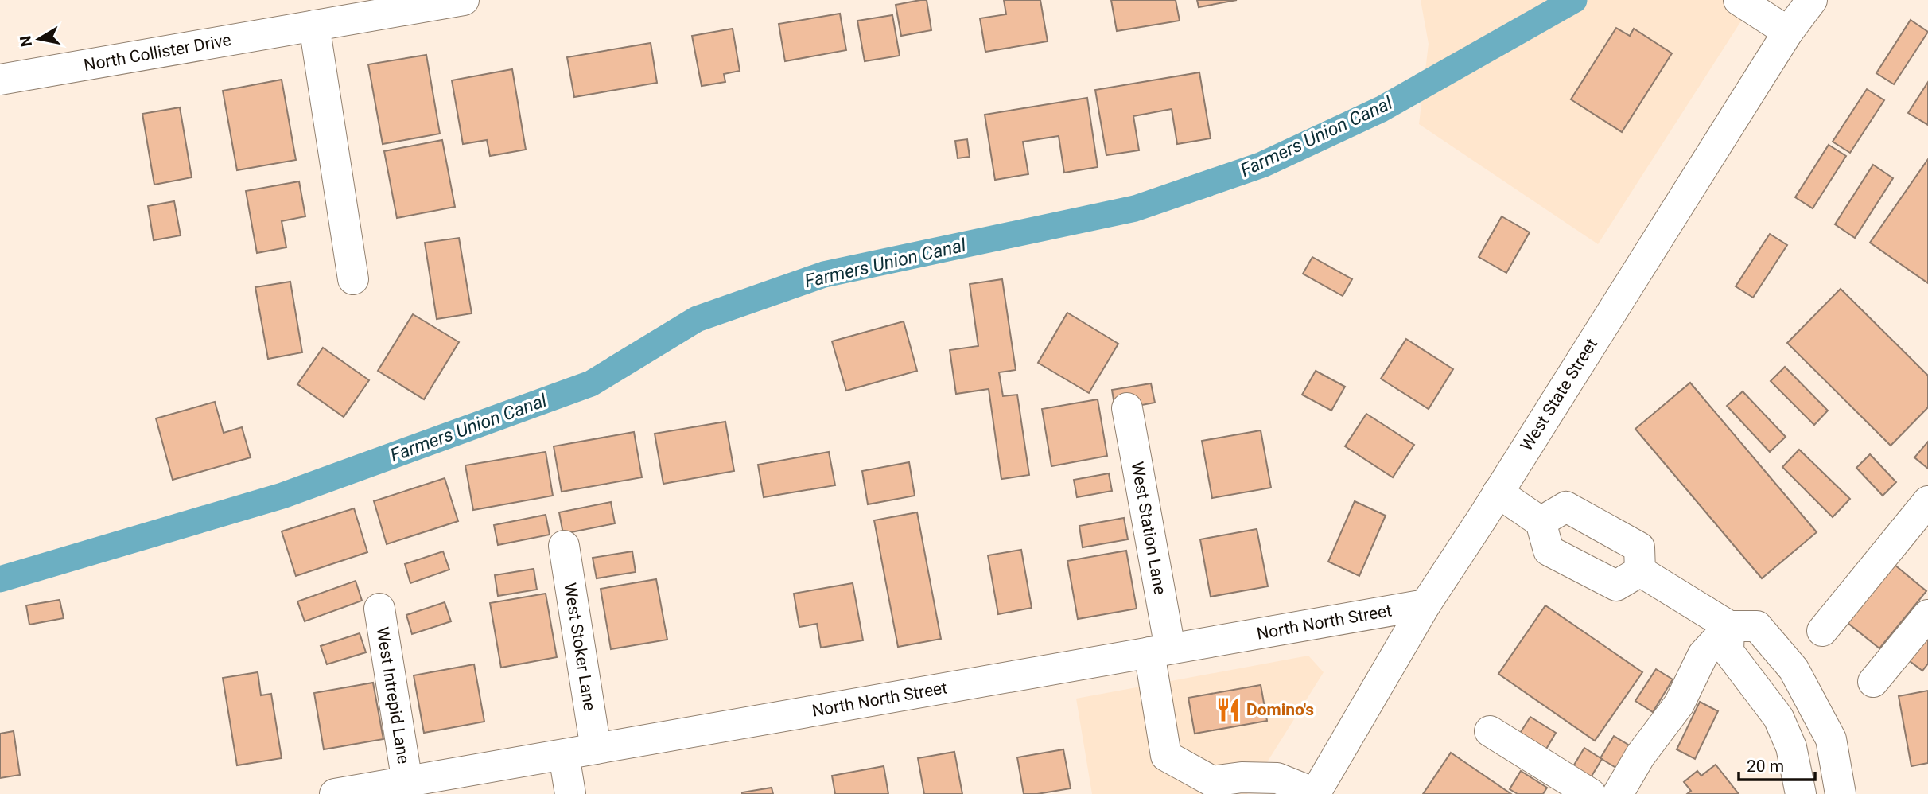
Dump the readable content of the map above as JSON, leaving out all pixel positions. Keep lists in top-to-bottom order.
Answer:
{
  "streets": {
    "street": [
      "North Collister Drive",
      "West State Street",
      "West Station Lane",
      "North North Street",
      "West Stoker Lane",
      "West Intrepid Lane"
    ]
  },
  "crossings": [
    ["West State Street", "West Station Lane"],
    ["West State Street", "North North Street"],
    ["West Station Lane", "North North Street"],
    ["North North Street", "West Stoker Lane"],
    ["North North Street", "West Intrepid Lane"]
  ],
  "water": ["Farmers Union Canal"],
  "places": {
    "restaurant": ["Domino's"]
  },
  "scale_bar": "20 m",
  "north": "left"
}
